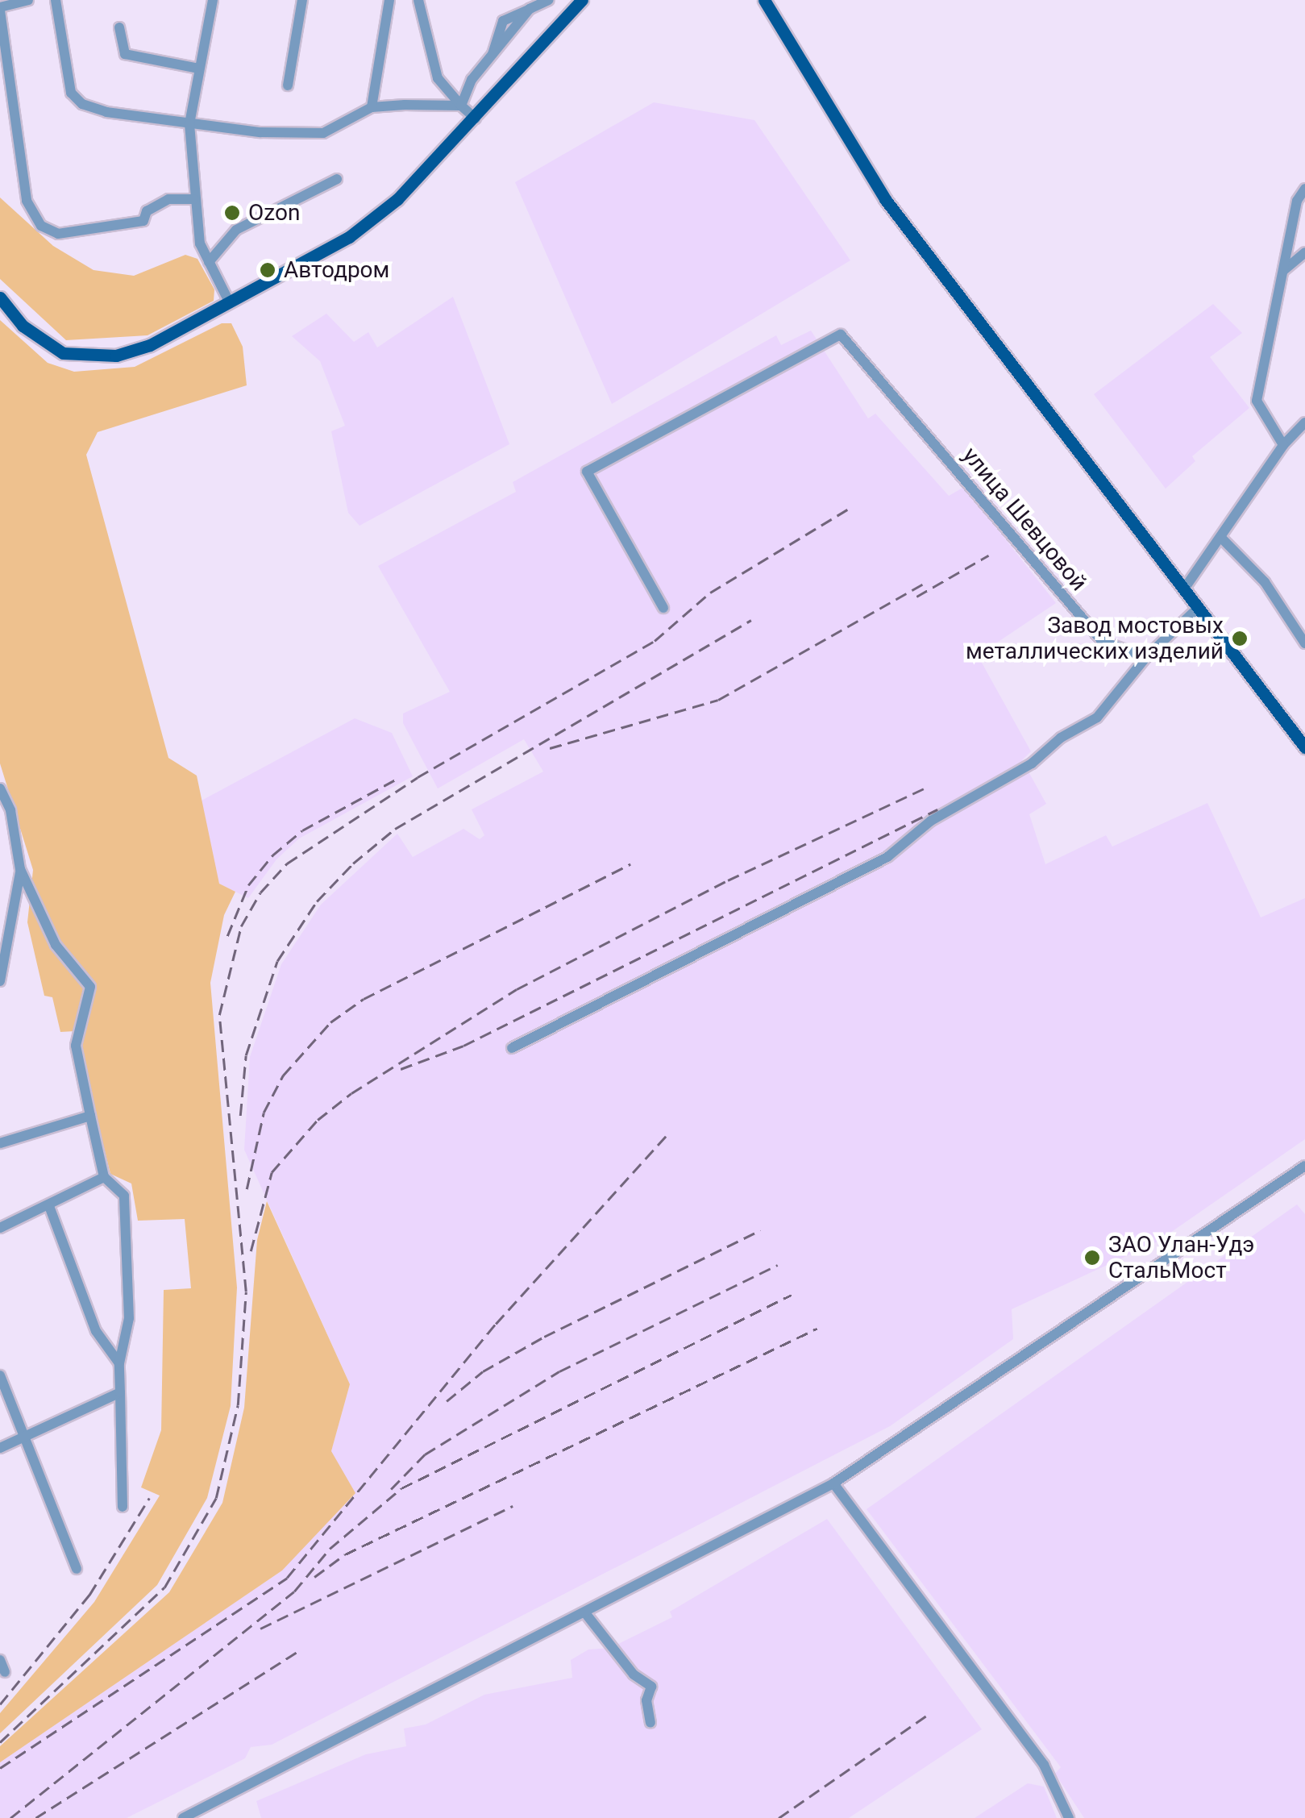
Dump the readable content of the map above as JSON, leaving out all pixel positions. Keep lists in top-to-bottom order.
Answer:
{
  "streets": {
    "street": ["улица Шевцовой"]
  },
  "places": [
    "Ozon",
    "Автодром",
    "Завод мостовых металлических изделий",
    "ЗАО Улан-Удэ СтальМост"
  ]
}
